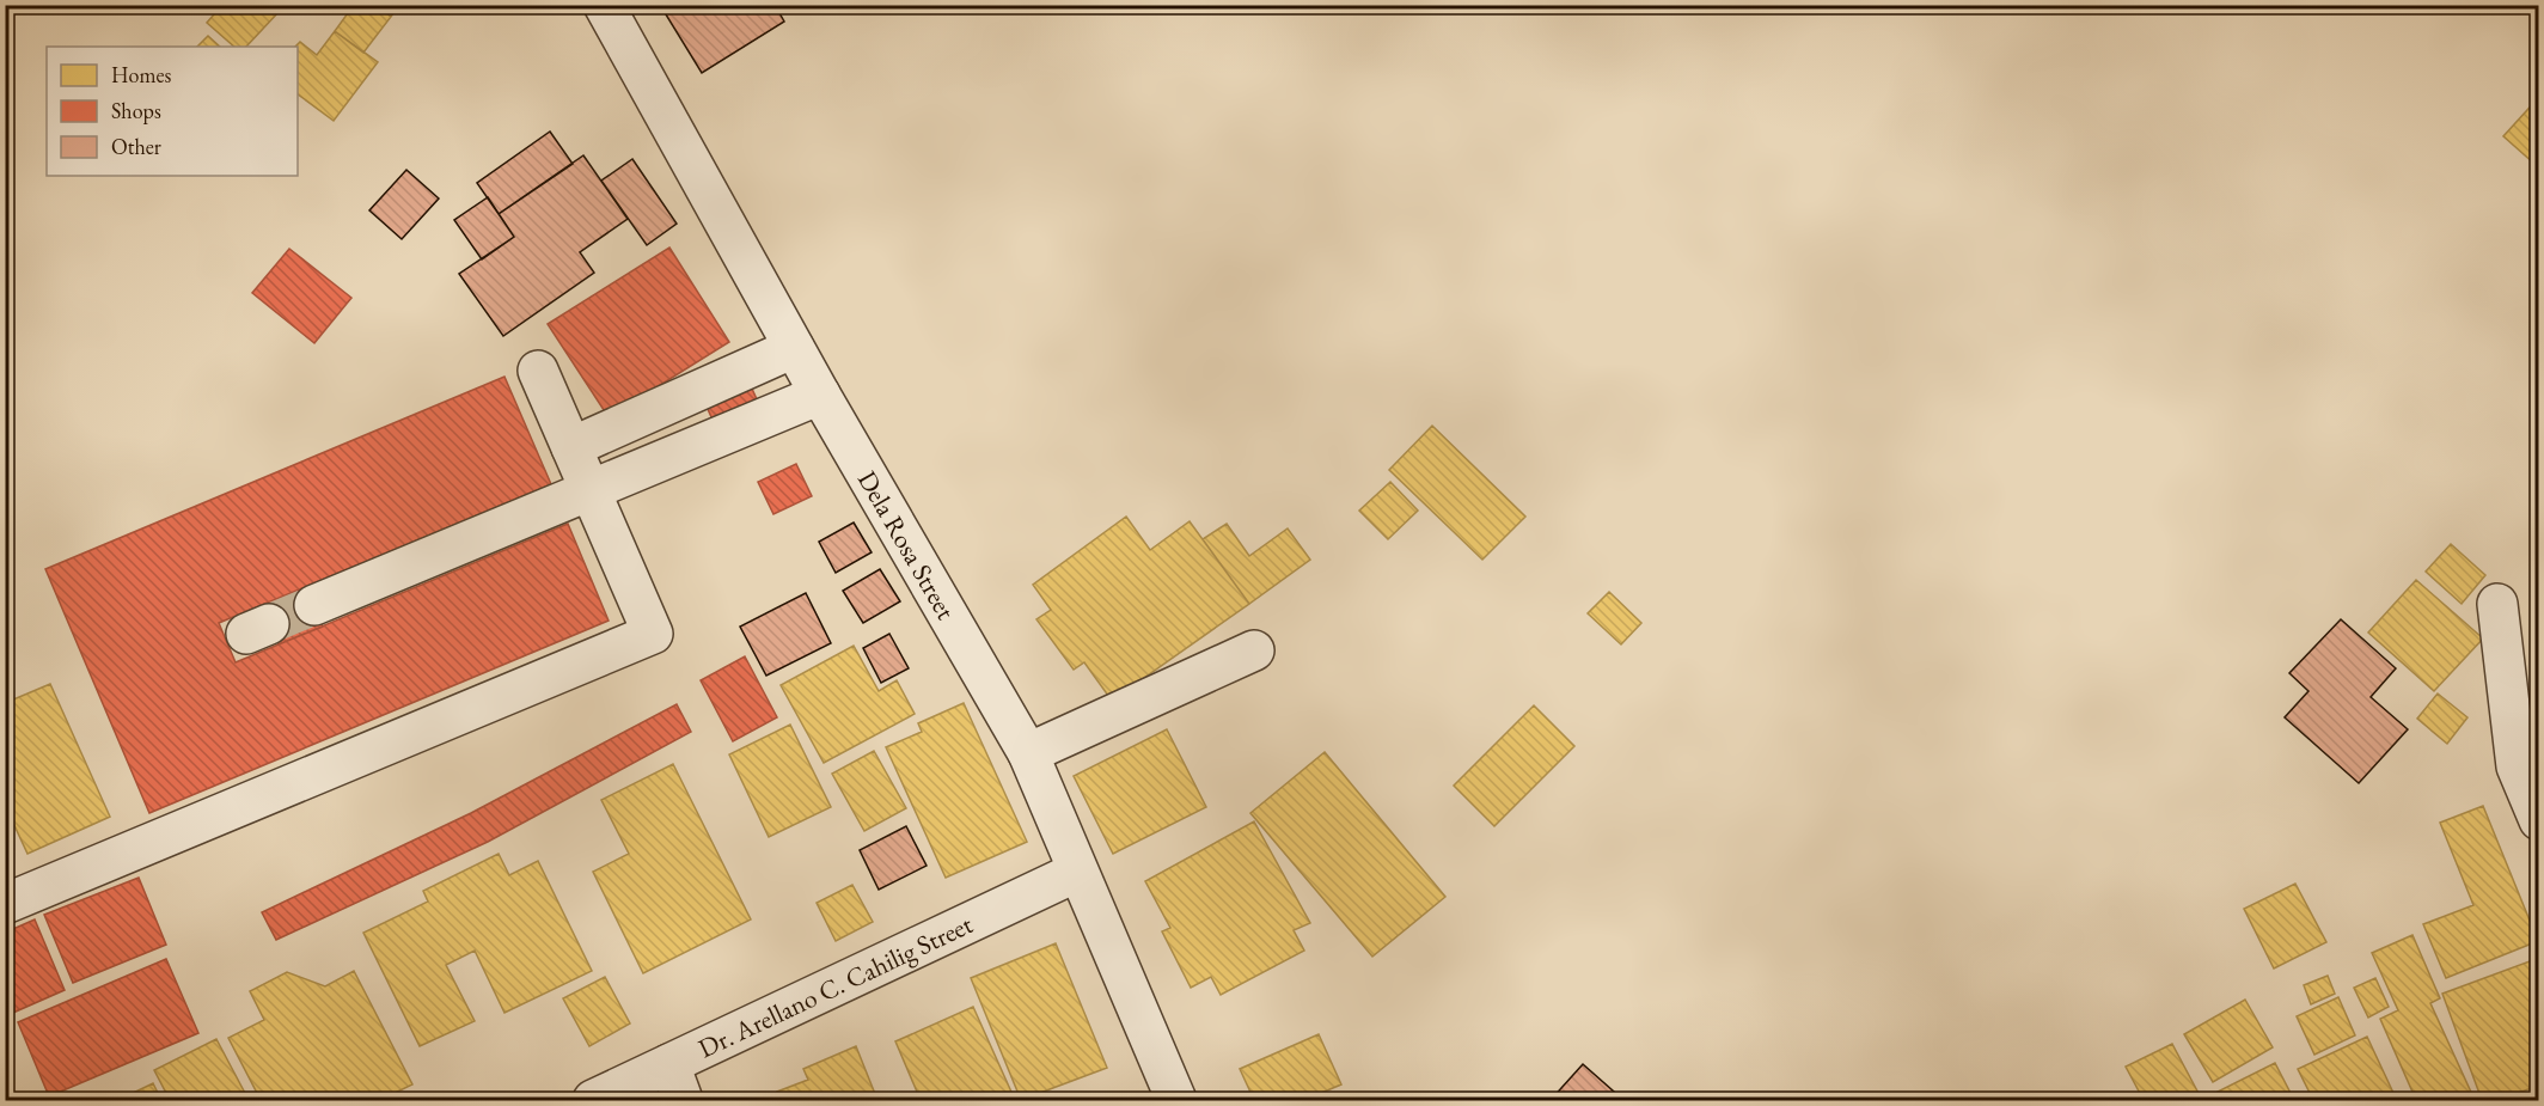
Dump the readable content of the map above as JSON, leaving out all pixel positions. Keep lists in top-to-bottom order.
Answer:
{
  "streets": {
    "street": ["Dela Rosa Street", "Dr. Arellano C. Cahilig Street"]
  },
  "crossings": [
    ["Dela Rosa Street", "Dr. Arellano C. Cahilig Street"]
  ],
  "legend": ["Homes", "Shops", "Other"]
}
